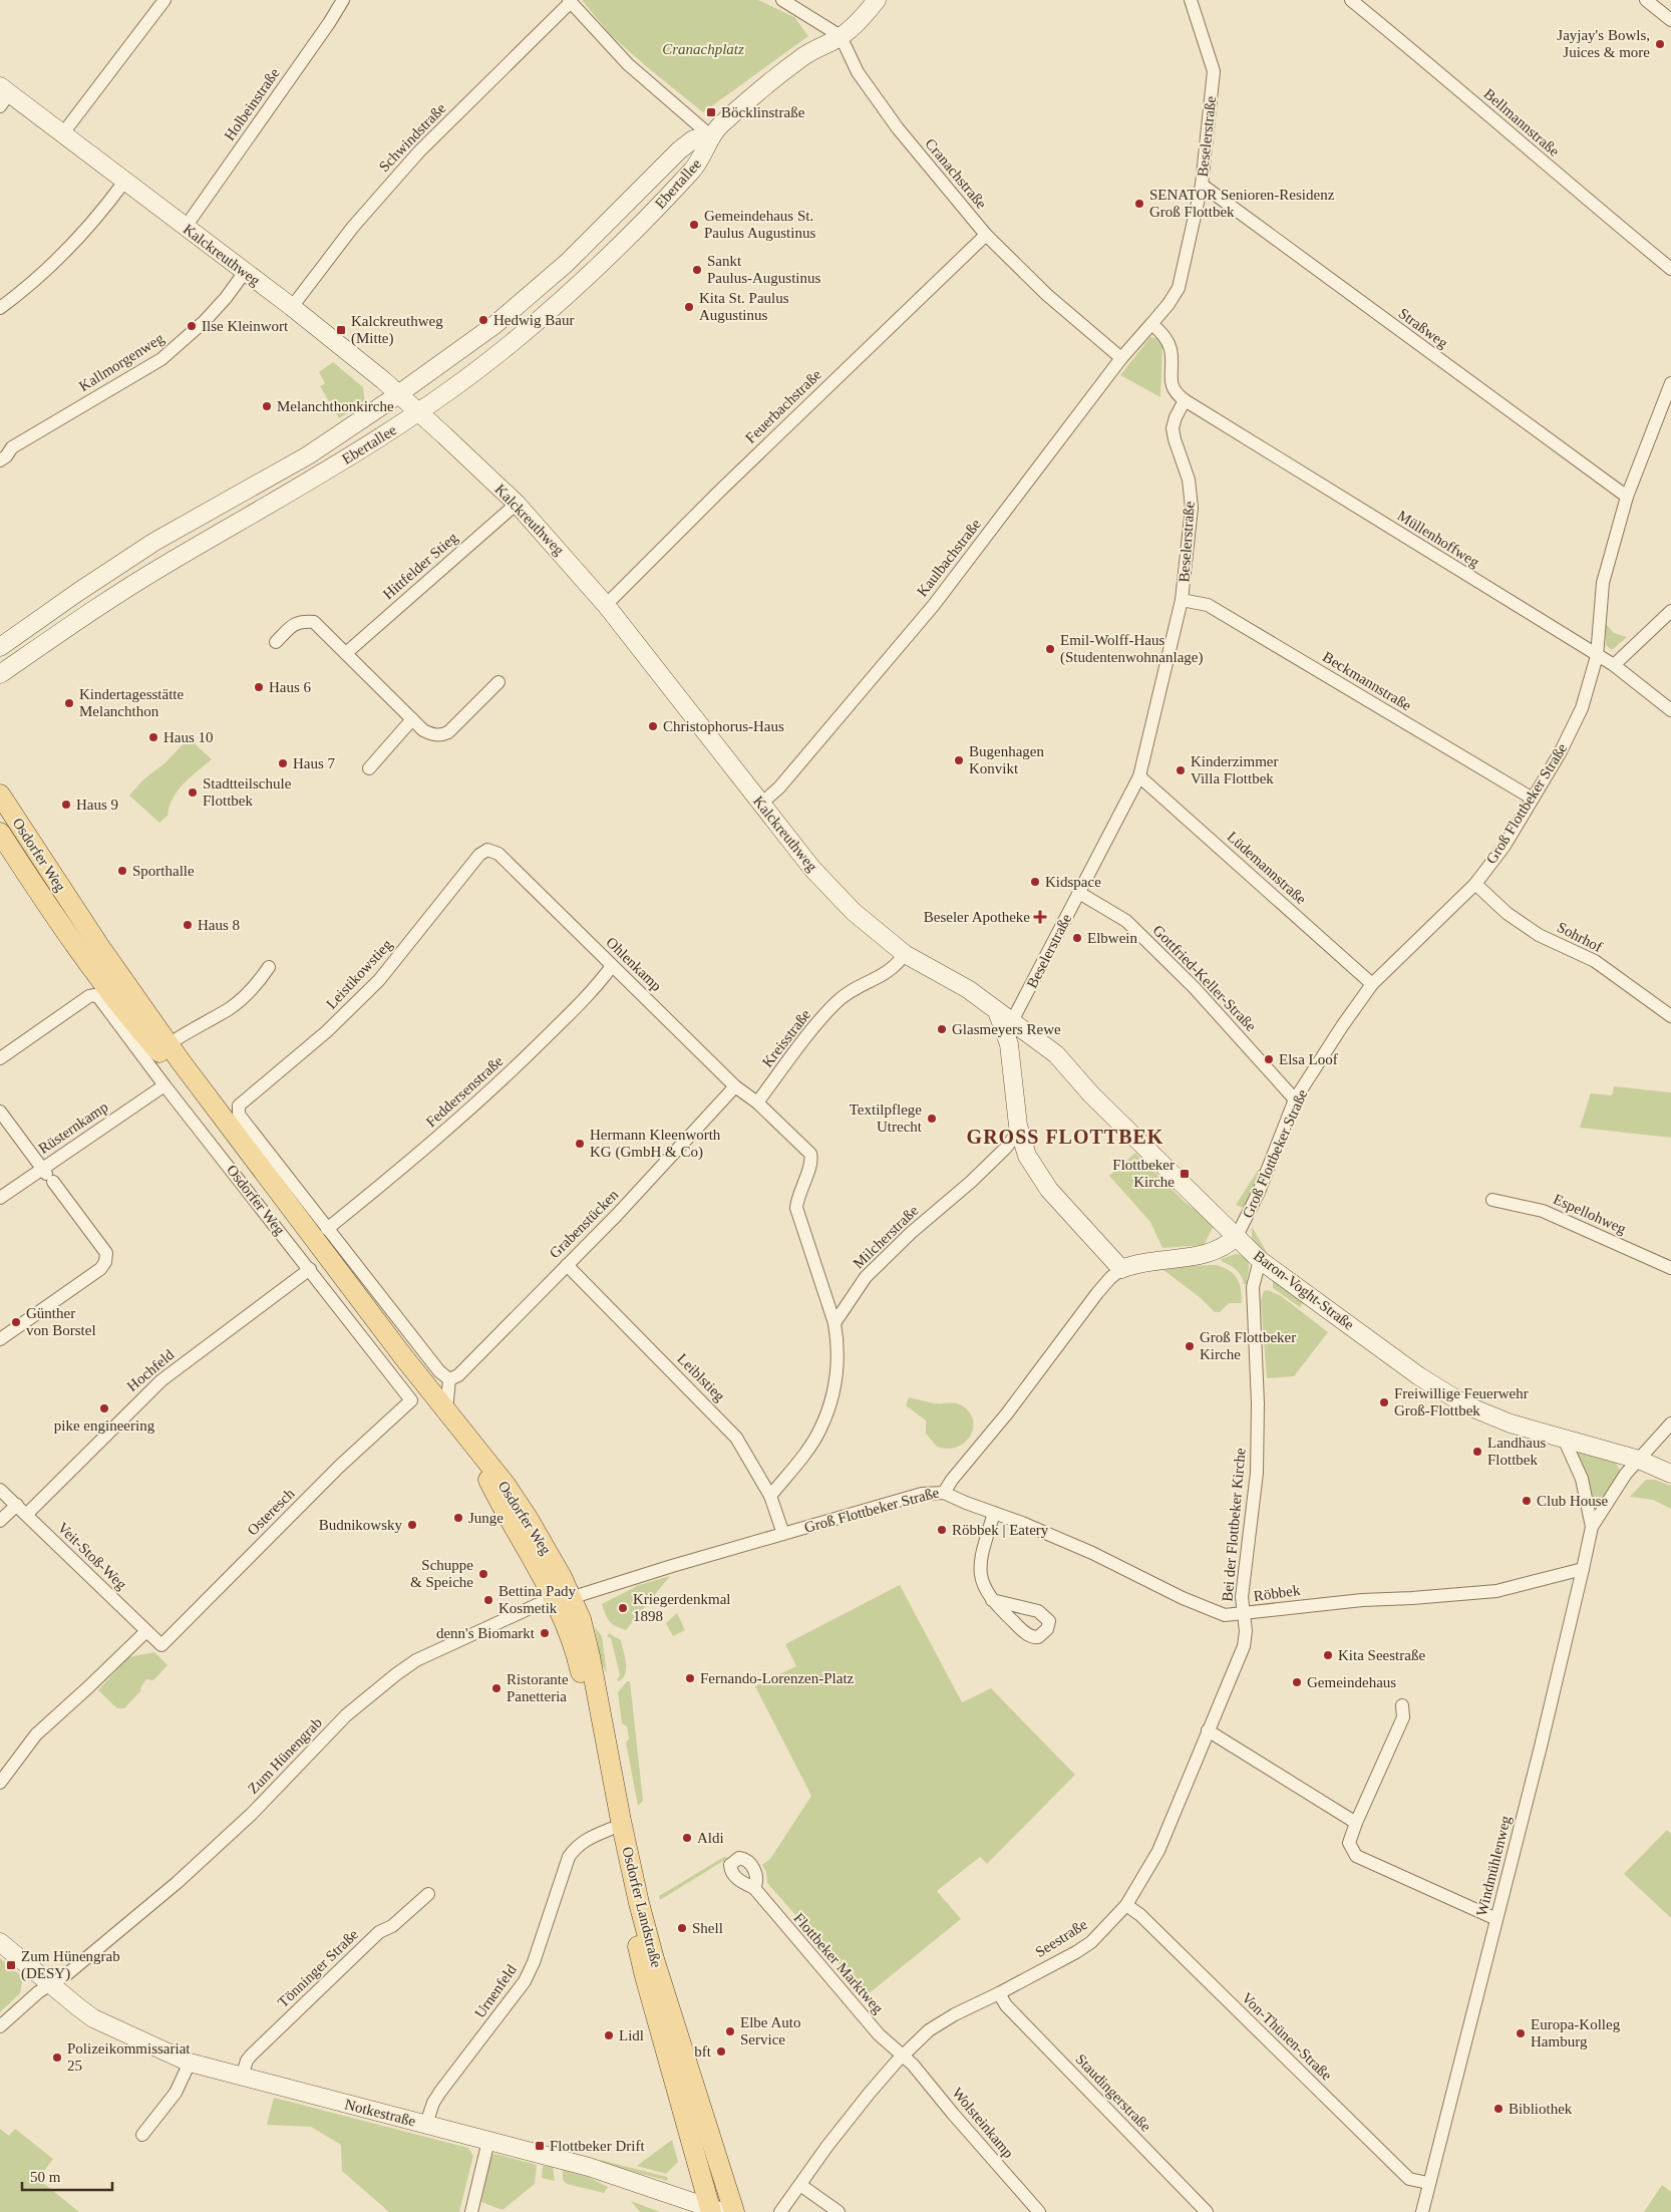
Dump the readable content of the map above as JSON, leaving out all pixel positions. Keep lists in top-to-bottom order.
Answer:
{
  "streets": {
    "main road": ["Osdorfer Weg", "Osdorfer Landstraße"],
    "street": [
      "Holbeinstraße",
      "Bellmannstraße",
      "Beselerstraße",
      "Schwindstraße",
      "Cranachstraße",
      "Ebertallee",
      "Kalckreuthweg",
      "Straßweg",
      "Kallmorgenweg",
      "Feuerbachstraße",
      "Müllenhoffweg",
      "Kaulbachstraße",
      "Hittfelder Stieg",
      "Beckmannstraße",
      "Groß Flottbeker Straße",
      "Lüdemannstraße",
      "Sohrhof",
      "Ohlenkamp",
      "Leistikowstieg",
      "Gottfried-Keller-Straße",
      "Kreisstraße",
      "Feddersenstraße",
      "Rüsternkamp",
      "Espellohweg",
      "Grabenstücken",
      "Milcherstraße",
      "Baron-Voght-Straße",
      "Hochfeld",
      "Leiblstieg",
      "Osteresch",
      "Bei der Flottbeker Kirche",
      "Veit-Stoß-Weg",
      "Röbbek",
      "Zum Hünengrab",
      "Windmühlenweg",
      "Seestraße",
      "Flottbeker Marktweg",
      "Tönninger Straße",
      "Urnenfeld",
      "Von-Thünen-Straße",
      "Staudingerstraße",
      "Notkestraße",
      "Wolsteinkamp"
    ]
  },
  "crossings": [
    ["Holbeinstraße", "Kalckreuthweg"],
    ["Beselerstraße", "Straßweg"],
    ["Beselerstraße", "Müllenhoffweg"],
    ["Beselerstraße", "Kaulbachstraße"],
    ["Beselerstraße", "Beckmannstraße"],
    ["Beselerstraße", "Lüdemannstraße"],
    ["Beselerstraße", "Gottfried-Keller-Straße"],
    ["Beselerstraße", "Baron-Voght-Straße"],
    ["Schwindstraße", "Kalckreuthweg"],
    ["Cranachstraße", "Ebertallee"],
    ["Cranachstraße", "Feuerbachstraße"],
    ["Cranachstraße", "Kaulbachstraße"],
    ["Ebertallee", "Kalckreuthweg"],
    ["Kalckreuthweg", "Kallmorgenweg"],
    ["Kalckreuthweg", "Feuerbachstraße"],
    ["Kalckreuthweg", "Kaulbachstraße"],
    ["Kalckreuthweg", "Hittfelder Stieg"],
    ["Kalckreuthweg", "Kreisstraße"],
    ["Kalckreuthweg", "Baron-Voght-Straße"],
    ["Straßweg", "Groß Flottbeker Straße"],
    ["Müllenhoffweg", "Groß Flottbeker Straße"],
    ["Beckmannstraße", "Groß Flottbeker Straße"],
    ["Groß Flottbeker Straße", "Osdorfer Weg"],
    ["Groß Flottbeker Straße", "Lüdemannstraße"],
    ["Groß Flottbeker Straße", "Sohrhof"],
    ["Groß Flottbeker Straße", "Gottfried-Keller-Straße"],
    ["Groß Flottbeker Straße", "Baron-Voght-Straße"],
    ["Groß Flottbeker Straße", "Leiblstieg"],
    ["Groß Flottbeker Straße", "Röbbek"],
    ["Groß Flottbeker Straße", "Zum Hünengrab"],
    ["Groß Flottbeker Straße", "Osdorfer Landstraße"],
    ["Osdorfer Weg", "Rüsternkamp"],
    ["Osdorfer Weg", "Hochfeld"],
    ["Osdorfer Weg", "Osteresch"],
    ["Osdorfer Weg", "Zum Hünengrab"],
    ["Osdorfer Weg", "Osdorfer Landstraße"],
    ["Ohlenkamp", "Leistikowstieg"],
    ["Ohlenkamp", "Kreisstraße"],
    ["Ohlenkamp", "Feddersenstraße"],
    ["Ohlenkamp", "Grabenstücken"],
    ["Leistikowstieg", "Feddersenstraße"],
    ["Grabenstücken", "Leiblstieg"],
    ["Baron-Voght-Straße", "Bei der Flottbeker Kirche"],
    ["Baron-Voght-Straße", "Windmühlenweg"],
    ["Hochfeld", "Veit-Stoß-Weg"],
    ["Osteresch", "Veit-Stoß-Weg"],
    ["Bei der Flottbeker Kirche", "Röbbek"],
    ["Bei der Flottbeker Kirche", "Seestraße"],
    ["Röbbek", "Windmühlenweg"],
    ["Röbbek", "Seestraße"],
    ["Zum Hünengrab", "Osdorfer Landstraße"],
    ["Zum Hünengrab", "Notkestraße"],
    ["Windmühlenweg", "Von-Thünen-Straße"],
    ["Osdorfer Landstraße", "Urnenfeld"],
    ["Osdorfer Landstraße", "Notkestraße"],
    ["Seestraße", "Flottbeker Marktweg"],
    ["Seestraße", "Von-Thünen-Straße"],
    ["Seestraße", "Staudingerstraße"],
    ["Seestraße", "Wolsteinkamp"],
    ["Flottbeker Marktweg", "Wolsteinkamp"],
    ["Tönninger Straße", "Notkestraße"],
    ["Urnenfeld", "Notkestraße"]
  ],
  "districts": ["GROSS FLOTTBEK"],
  "parks": ["Cranachplatz"],
  "places": {
    "other": [
      "Jayjay's Bowls, Juices & more",
      "SENATOR Senioren-Residenz Groß Flottbek",
      "Gemeindehaus St. Paulus Augustinus",
      "Sankt Paulus-Augustinus",
      "Kita St. Paulus Augustinus",
      "Hedwig Baur",
      "Ilse Kleinwort",
      "Melanchthonkirche",
      "Emil-Wolff-Haus (Studentenwohnanlage)",
      "Haus 6",
      "Kindertagesstätte Melanchthon",
      "Christophorus-Haus",
      "Haus 10",
      "Bugenhagen Konvikt",
      "Haus 7",
      "Kinderzimmer Villa Flottbek",
      "Stadtteilschule Flottbek",
      "Haus 9",
      "Sporthalle",
      "Kidspace",
      "Haus 8",
      "Elbwein",
      "Glasmeyers Rewe",
      "Elsa Loof",
      "Textilpflege Utrecht",
      "Hermann Kleenworth KG (GmbH & Co)",
      "Günther von Borstel",
      "Groß Flottbeker Kirche",
      "Freiwillige Feuerwehr Groß-Flottbek",
      "pike engineering",
      "Landhaus Flottbek",
      "Club House",
      "Junge",
      "Budnikowsky",
      "Röbbek | Eatery",
      "Schuppe & Speiche",
      "Bettina Pady Kosmetik",
      "Kriegerdenkmal 1898",
      "denn's Biomarkt",
      "Kita Seestraße",
      "Fernando-Lorenzen-Platz",
      "Gemeindehaus",
      "Ristorante Panetteria",
      "Aldi",
      "Shell",
      "Elbe Auto Service",
      "Europa-Kolleg Hamburg",
      "Lidl",
      "bft",
      "Polizeikommissariat 25",
      "Bibliothek"
    ],
    "transit": [
      "Böcklinstraße",
      "Kalckreuthweg (Mitte)",
      "Flottbeker Kirche",
      "Zum Hünengrab (DESY)",
      "Flottbeker Drift"
    ],
    "health": ["Beseler Apotheke"]
  },
  "scale_bar": "50 m"
}
